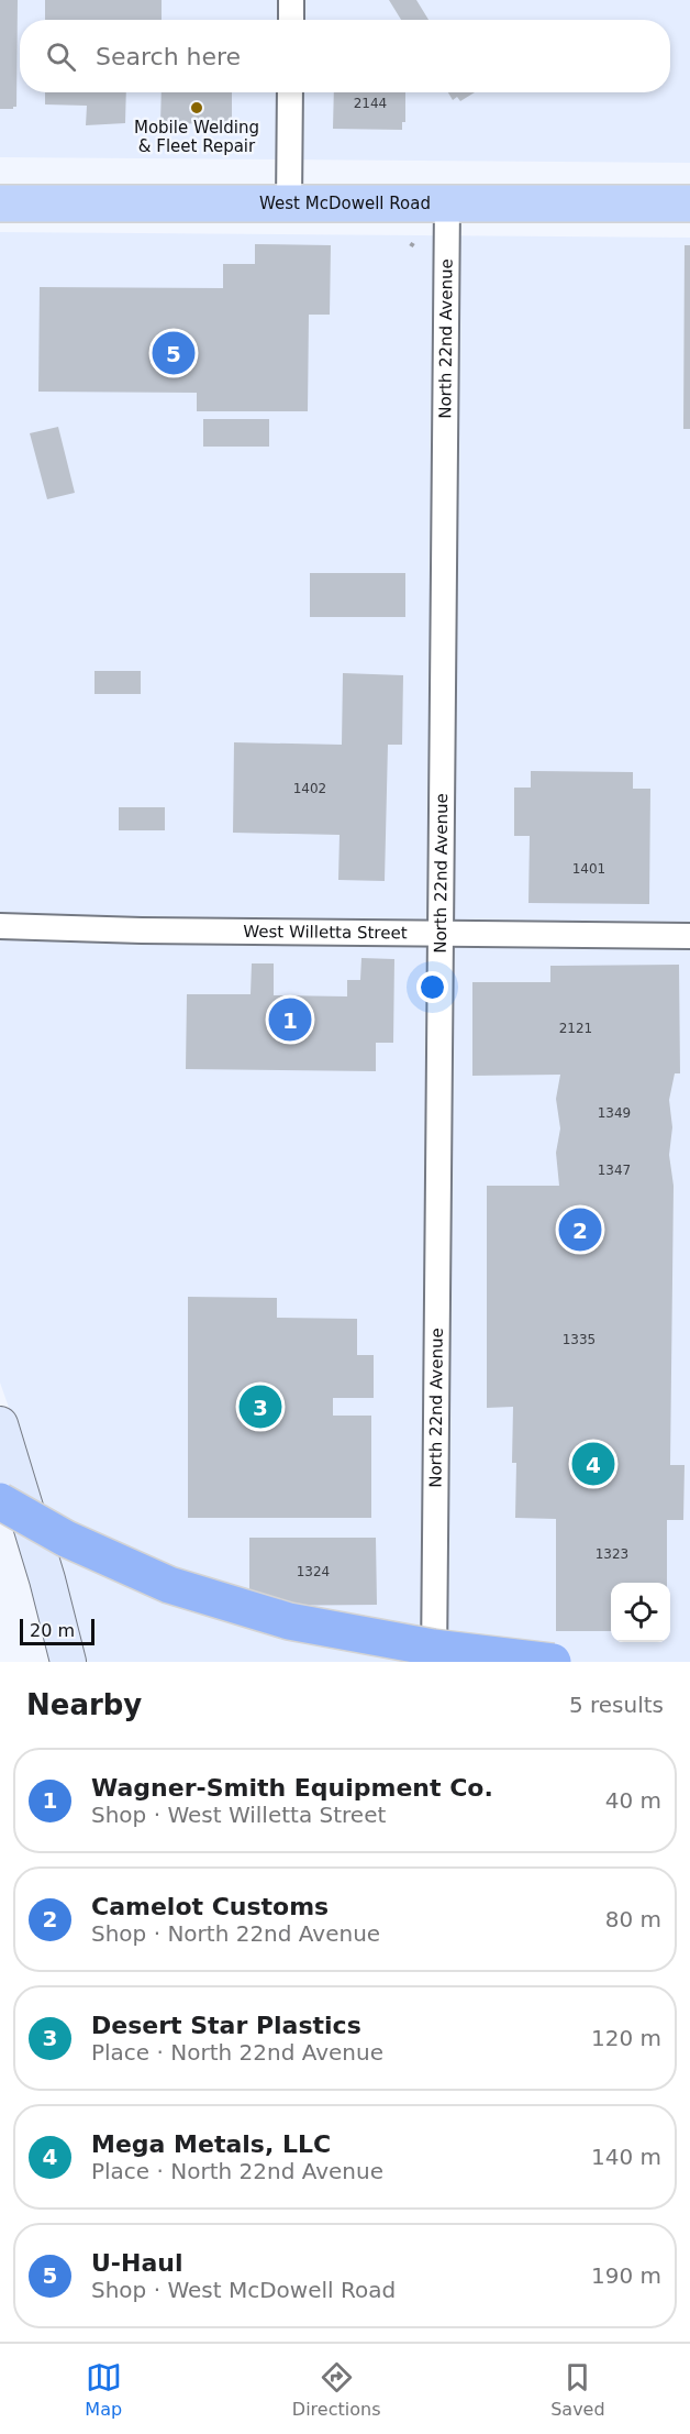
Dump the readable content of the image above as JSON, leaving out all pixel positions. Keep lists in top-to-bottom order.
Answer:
{
  "streets": {
    "main road": ["West McDowell Road"],
    "street": ["North 22nd Avenue", "West Willetta Street"]
  },
  "crossings": [
    ["West McDowell Road", "North 22nd Avenue"],
    ["North 22nd Avenue", "West Willetta Street"]
  ],
  "places": ["Mobile Welding & Fleet Repair"],
  "house_numbers": [
    "2144",
    "1402",
    "1401",
    "2121",
    "1349",
    "1347",
    "1335",
    "1323",
    "1324"
  ],
  "scale_bar": "20 m",
  "page": {
    "search": "Search here",
    "pins": [
      "5",
      "1",
      "2",
      "3",
      "4"
    ],
    "scale": "20 m",
    "heading": ["Nearby", "5 results"],
    "list": [
      {
        "mark": "1",
        "name": "Wagner-Smith Equipment Co.",
        "note": "Shop · West Willetta Street",
        "value": "40 m"
      },
      {
        "mark": "2",
        "name": "Camelot Customs",
        "note": "Shop · North 22nd Avenue",
        "value": "80 m"
      },
      {
        "mark": "3",
        "name": "Desert Star Plastics",
        "note": "Place · North 22nd Avenue",
        "value": "120 m"
      },
      {
        "mark": "4",
        "name": "Mega Metals, LLC",
        "note": "Place · North 22nd Avenue",
        "value": "140 m"
      },
      {
        "mark": "5",
        "name": "U-Haul",
        "note": "Shop · West McDowell Road",
        "value": "190 m"
      }
    ],
    "nav": ["Map", "Directions", "Saved"]
  }
}
